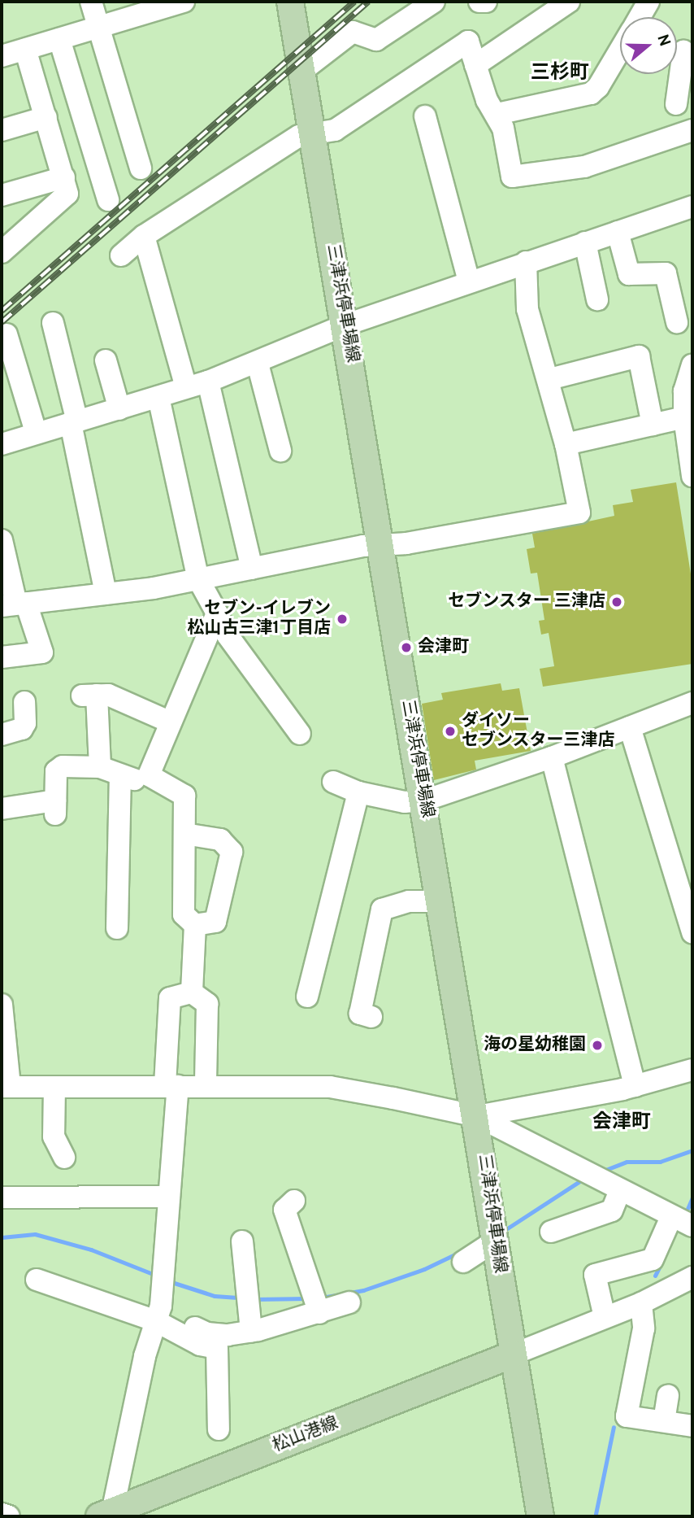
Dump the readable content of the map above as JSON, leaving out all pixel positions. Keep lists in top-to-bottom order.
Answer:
{
  "streets": {
    "main road": ["三津浜停車場線", "松山港線"]
  },
  "crossings": [
    ["三津浜停車場線", "松山港線"]
  ],
  "districts": ["三杉町", "会津町"],
  "places": [
    "セブンスター 三津店",
    "セブン-イレブン 松山古三津1丁目店",
    "会津町",
    "ダイソー セブンスター三津店",
    "海の星幼稚園"
  ],
  "north": "right"
}
